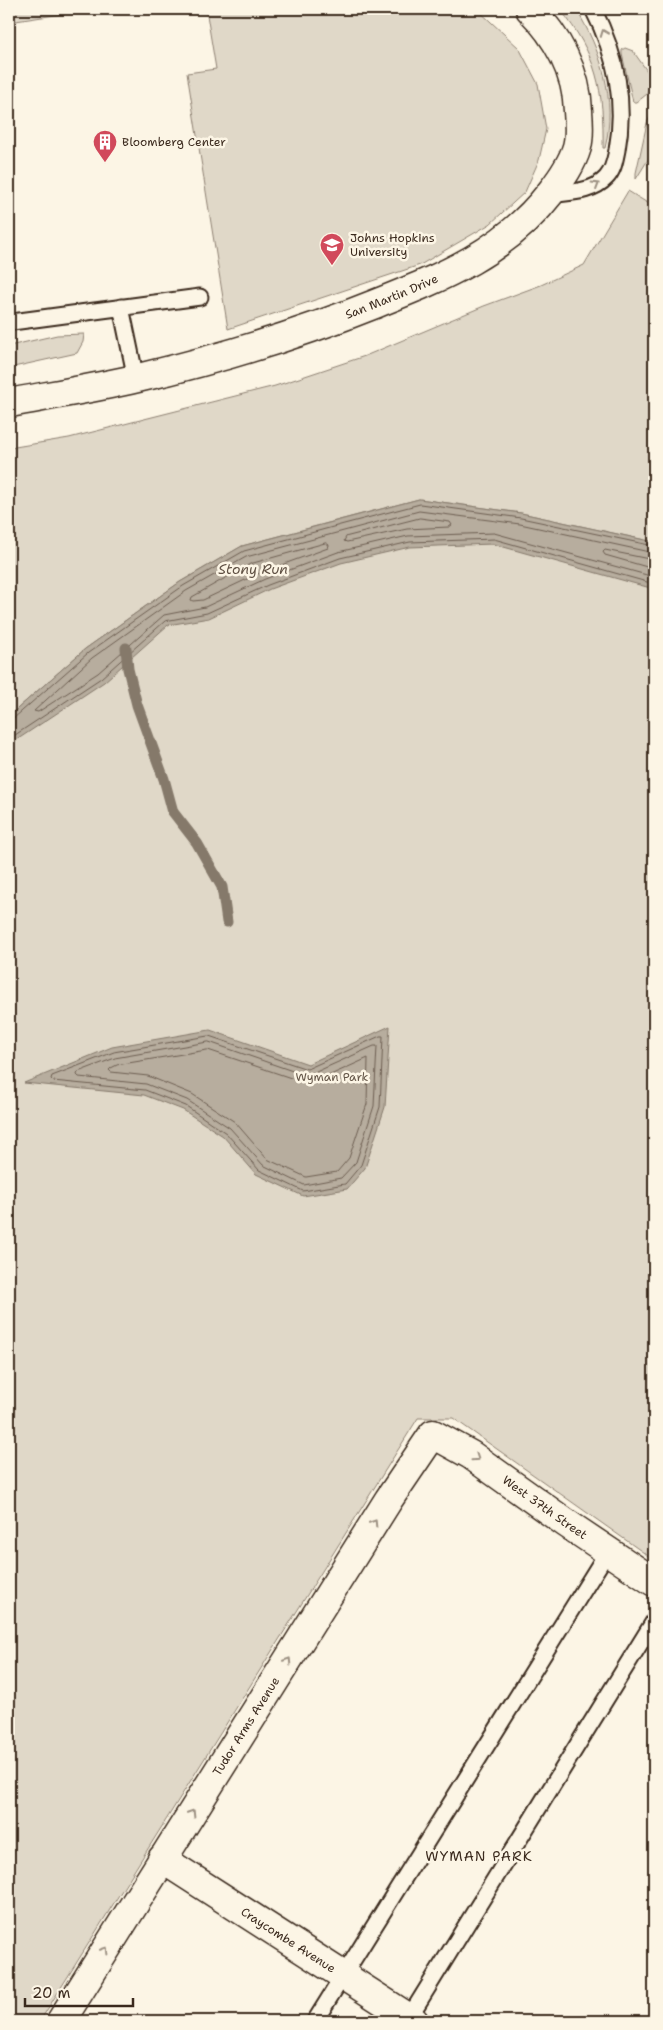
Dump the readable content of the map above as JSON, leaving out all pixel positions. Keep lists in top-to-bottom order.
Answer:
{
  "streets": {
    "street": [
      "San Martin Drive",
      "West 37th Street",
      "Tudor Arms Avenue",
      "Craycombe Avenue"
    ]
  },
  "crossings": [
    ["West 37th Street", "Tudor Arms Avenue"],
    ["Tudor Arms Avenue", "Craycombe Avenue"]
  ],
  "one_way": ["West 37th Street", "Tudor Arms Avenue"],
  "districts": ["WYMAN PARK"],
  "water": ["Stony Run"],
  "parks": ["Wyman Park"],
  "places": {
    "building": ["Bloomberg Center"],
    "school or university": ["Johns Hopkins University"]
  },
  "scale_bar": "20 m"
}
